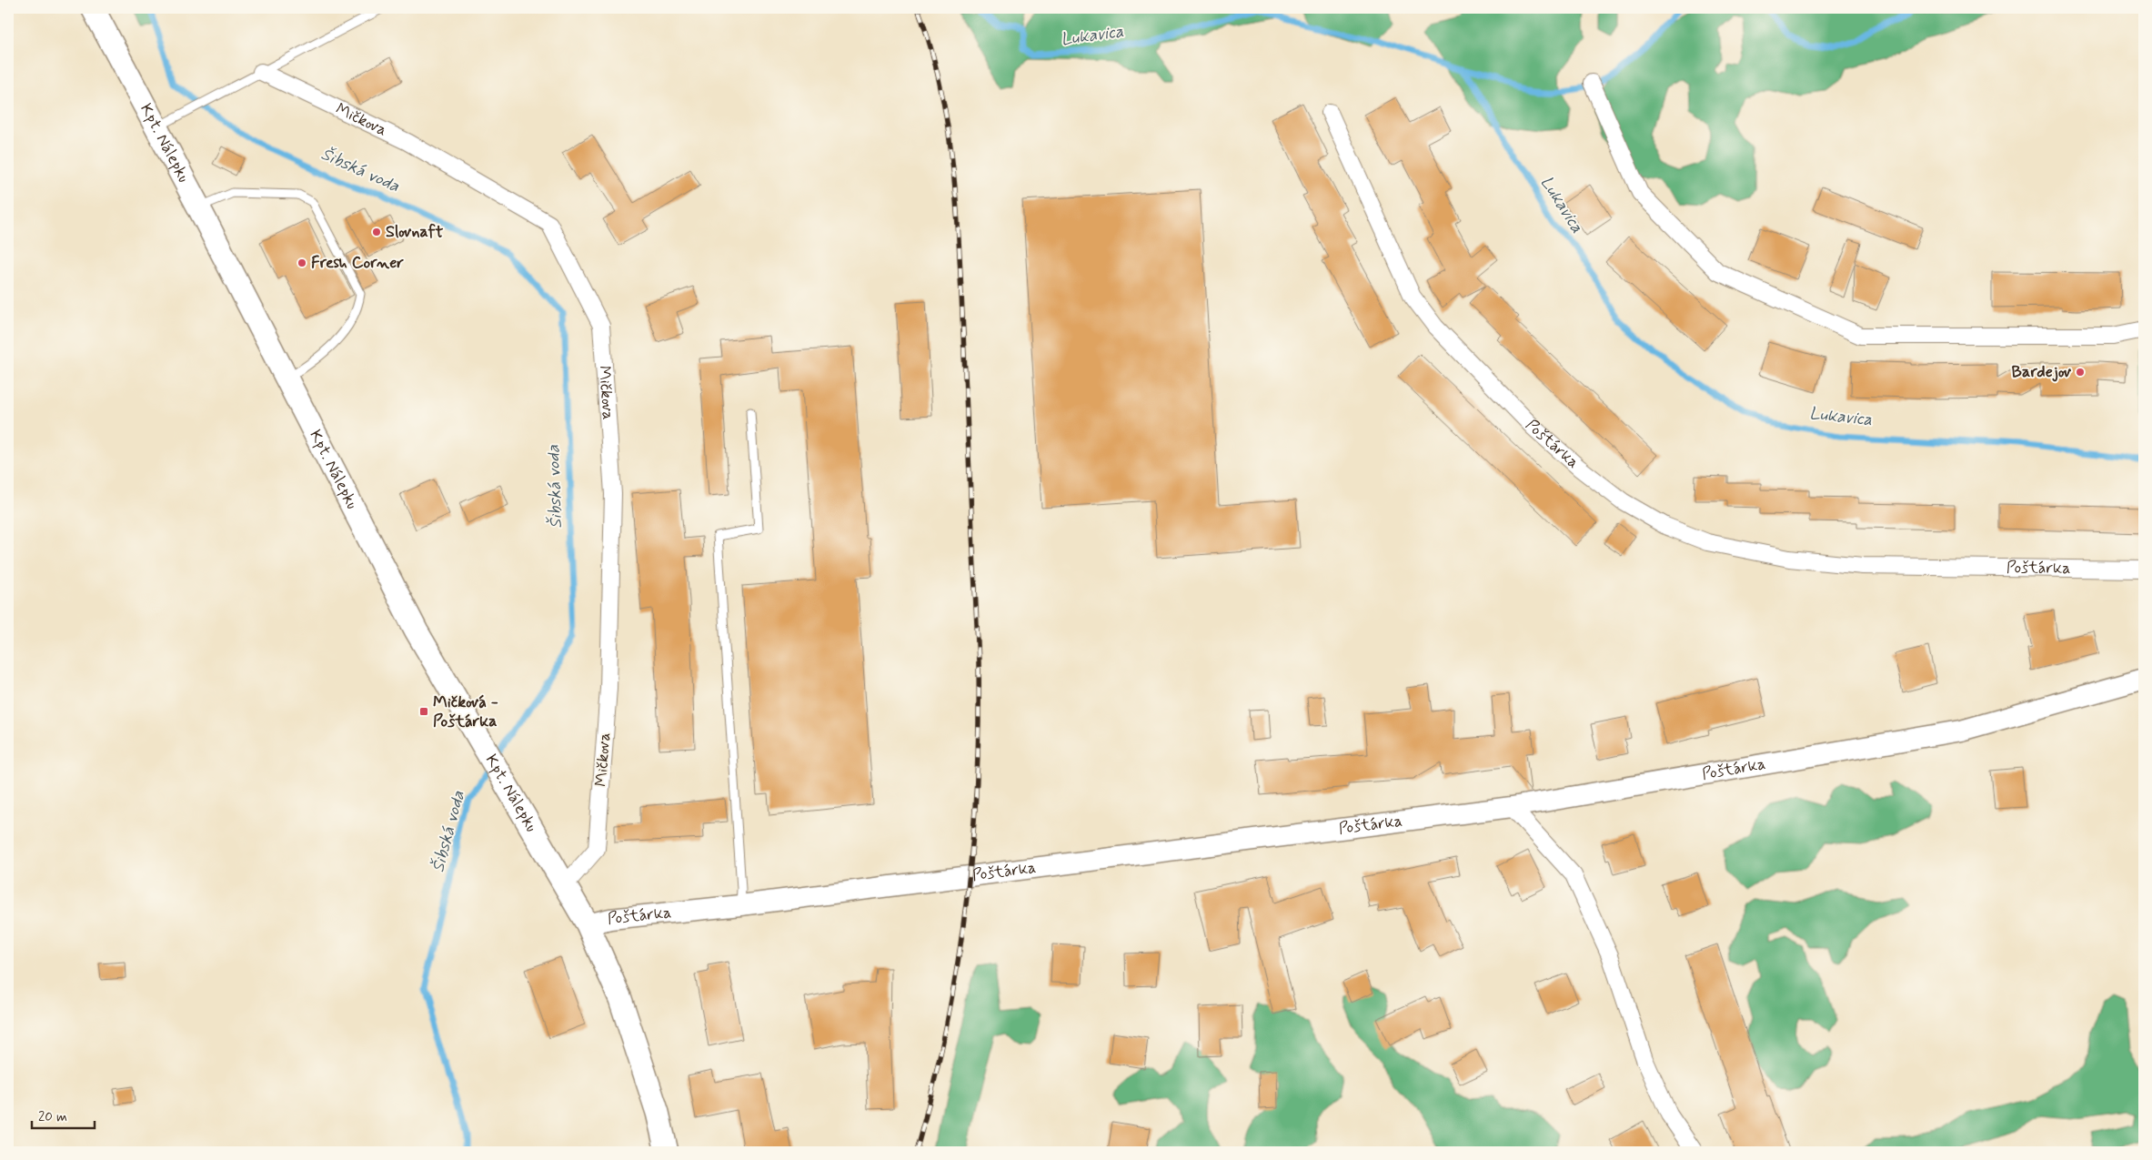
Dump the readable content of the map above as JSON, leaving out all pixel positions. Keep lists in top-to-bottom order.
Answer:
{
  "streets": {
    "main road": ["Kpt. Nálepku"],
    "street": ["Mičkova", "Poštárka"]
  },
  "crossings": [
    ["Mičkova", "Kpt. Nálepku"],
    ["Kpt. Nálepku", "Poštárka"]
  ],
  "water": ["Lukavica", "Šibská voda"],
  "places": {
    "other": ["Slovnaft", "Fresh Corner", "Bardejov"],
    "transit": ["Mičková - Poštárka"]
  },
  "scale_bar": "20 m"
}
